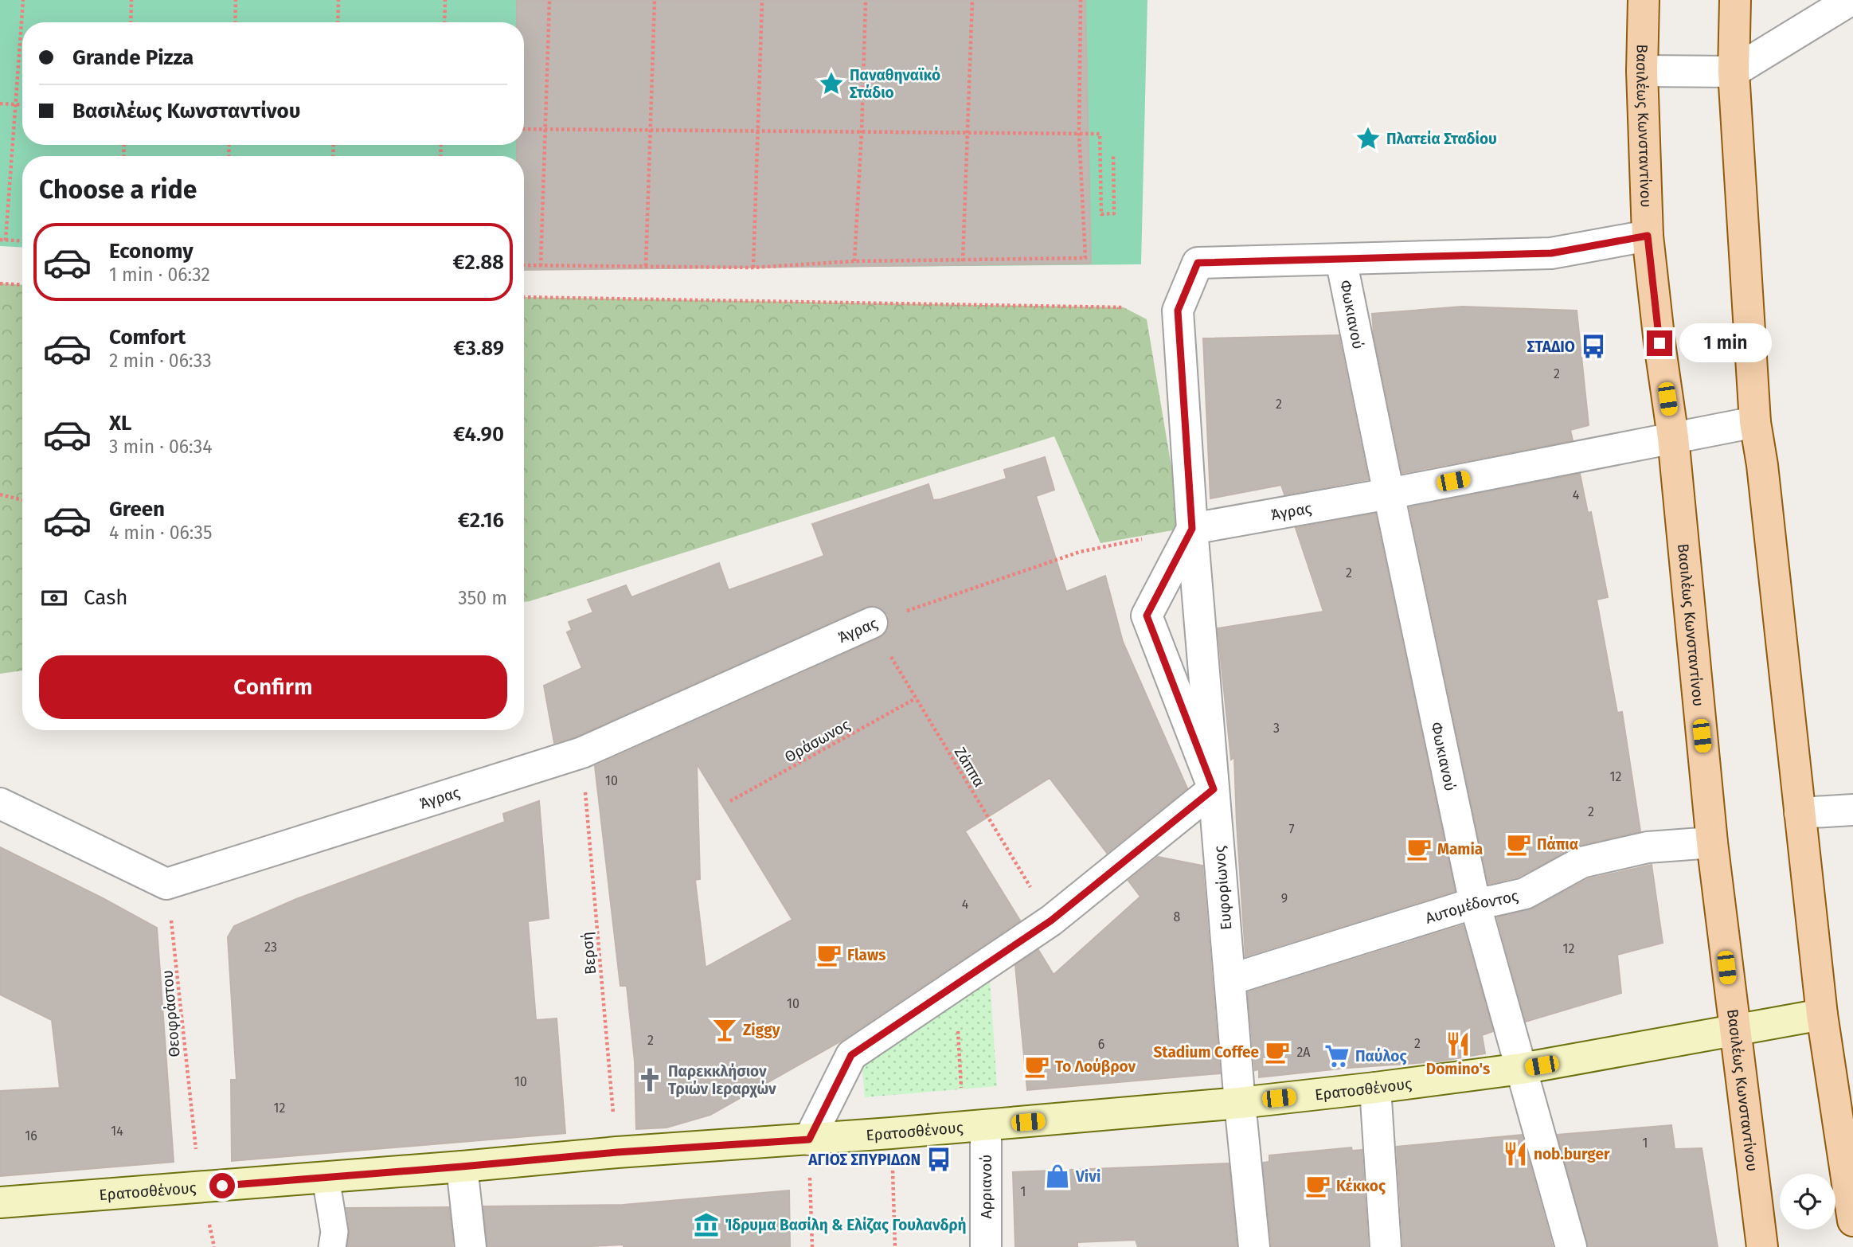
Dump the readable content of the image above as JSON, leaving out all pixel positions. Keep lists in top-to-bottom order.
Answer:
{
  "streets": {
    "main road": ["Βασιλέως Κωνσταντίνου", "Ερατοσθένους"],
    "street": [
      "Φωκιανού",
      "Άγρας",
      "Ευφορίωνος",
      "Αυτομέδοντος",
      "Αρριανού"
    ],
    "path": [
      "Θράσωνος",
      "Ζάππα",
      "Βερσή",
      "Θεοφράστου"
    ]
  },
  "crossings": [
    ["Βασιλέως Κωνσταντίνου", "Άγρας"],
    ["Βασιλέως Κωνσταντίνου", "Αυτομέδοντος"],
    ["Βασιλέως Κωνσταντίνου", "Ερατοσθένους"],
    ["Φωκιανού", "Άγρας"],
    ["Φωκιανού", "Ευφορίωνος"],
    ["Φωκιανού", "Αυτομέδοντος"],
    ["Φωκιανού", "Ερατοσθένους"],
    ["Άγρας", "Ζάππα"],
    ["Άγρας", "Ευφορίωνος"],
    ["Άγρας", "Βερσή"],
    ["Θράσωνος", "Ζάππα"],
    ["Ευφορίωνος", "Αυτομέδοντος"],
    ["Ευφορίωνος", "Ερατοσθένους"],
    ["Βερσή", "Ερατοσθένους"],
    ["Ερατοσθένους", "Αρριανού"]
  ],
  "places": {
    "place": ["Παναθηναϊκό Στάδιο", "Πλατεία Σταδίου"],
    "bus stop": ["ΣΤΑΔΙΟ", "ΑΓΙΟΣ ΣΠΥΡΙΔΩΝ"],
    "cafe": [
      "Πάπια",
      "Mamia",
      "Flaws",
      "Stadium Coffee",
      "Το Λούβρον",
      "Κέκκος"
    ],
    "bar": ["Ziggy"],
    "restaurant": ["Domino's", "nob.burger"],
    "supermarket": ["Παύλος"],
    "church": ["Παρεκκλήσιον Τριών Ιεραρχών"],
    "shop": ["Vivi"],
    "museum": ["Ίδρυμα Βασίλη & Ελίζας Γουλανδρή"]
  },
  "house_numbers": [
    "2",
    "2",
    "4",
    "2",
    "3",
    "12",
    "10",
    "2",
    "7",
    "9",
    "4",
    "8",
    "23",
    "12",
    "10",
    "2",
    "2",
    "6",
    "2Α",
    "10",
    "12",
    "14",
    "16",
    "1",
    "1"
  ],
  "page": {
    "banner": ["Grande Pizza", "Βασιλέως Κωνσταντίνου"],
    "heading": "Choose a ride",
    "list": [
      {
        "name": "Economy",
        "note": "1 min · 06:32",
        "value": "€2.88"
      },
      {
        "name": "Comfort",
        "note": "2 min · 06:33",
        "value": "€3.89"
      },
      {
        "name": "XL",
        "note": "3 min · 06:34",
        "value": "€4.90"
      },
      {
        "name": "Green",
        "note": "4 min · 06:35",
        "value": "€2.16"
      }
    ],
    "bubble": "1 min",
    "pay": ["Cash", "350 m"],
    "buttons": "Confirm"
  }
}
